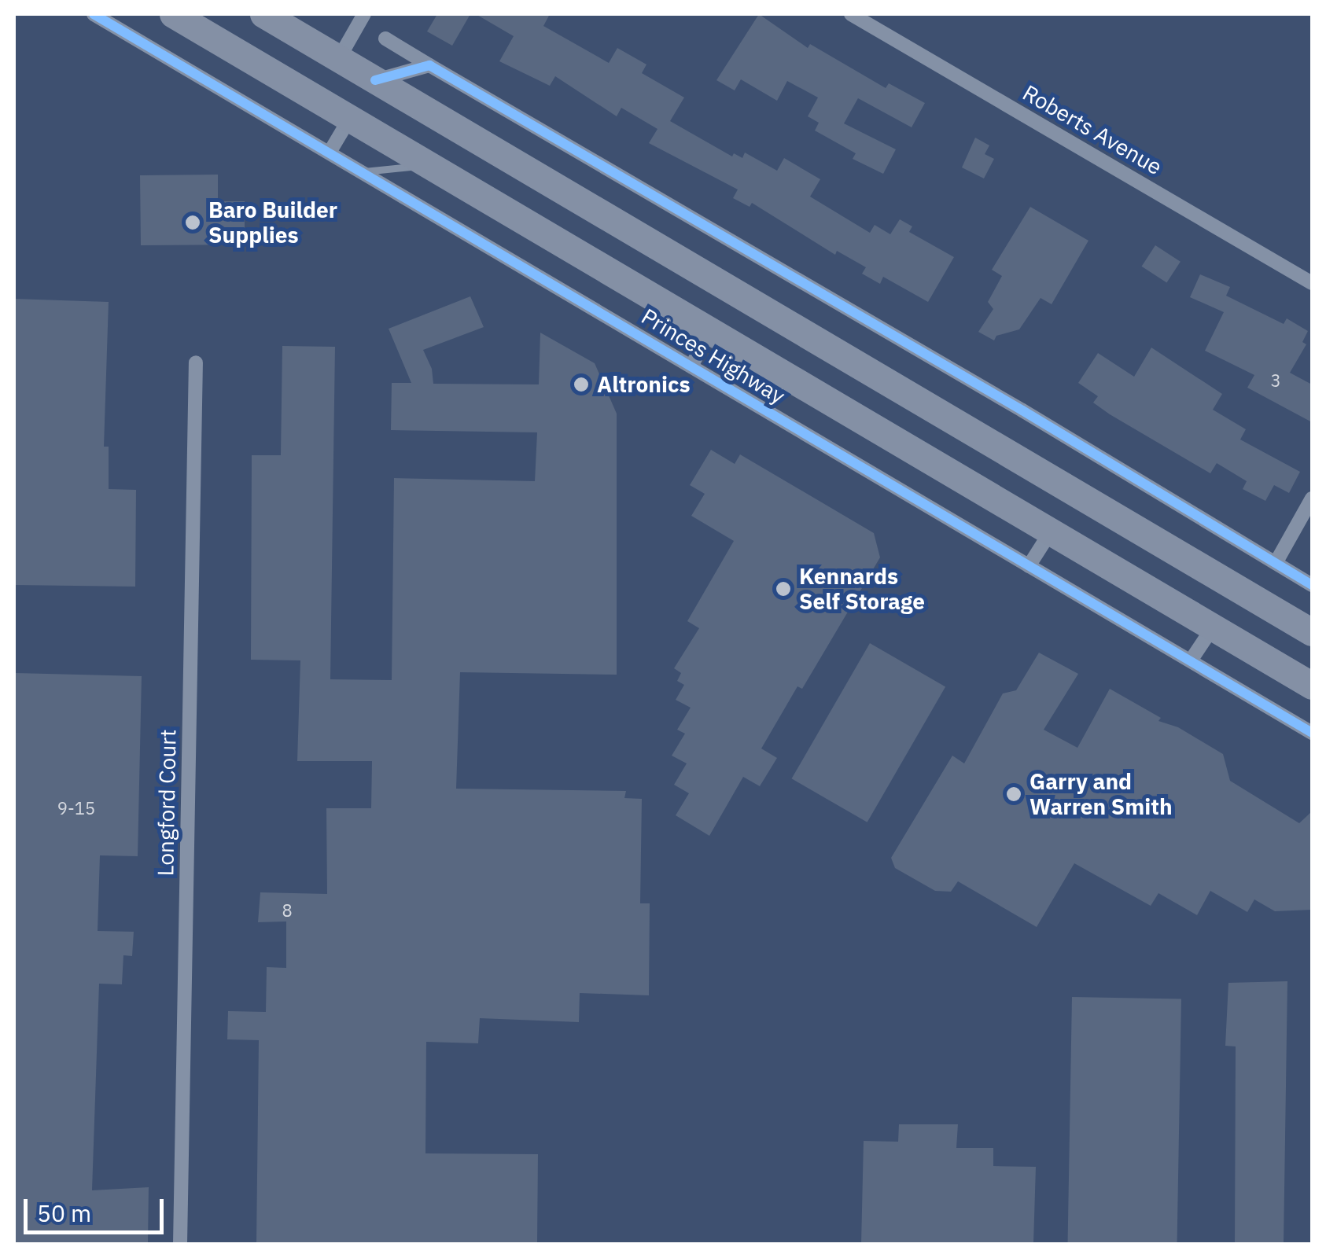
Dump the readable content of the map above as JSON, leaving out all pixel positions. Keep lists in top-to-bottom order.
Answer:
{
  "streets": {
    "highway": ["Princes Highway"],
    "street": ["Roberts Avenue", "Longford Court"]
  },
  "places": [
    "Baro Builder Supplies",
    "Altronics",
    "Kennards Self Storage",
    "Garry and Warren Smith"
  ],
  "house_numbers": ["3", "9-15", "8"],
  "scale_bar": "50 m"
}
